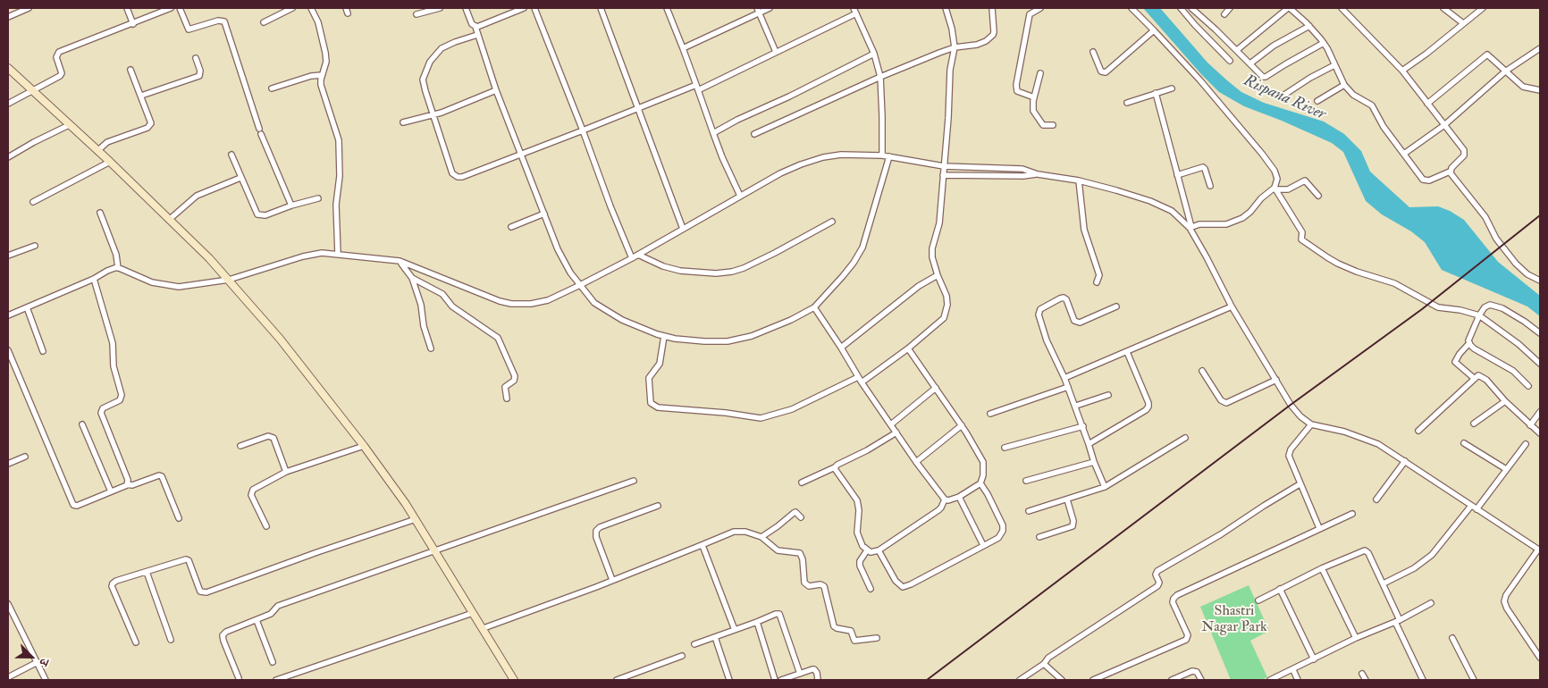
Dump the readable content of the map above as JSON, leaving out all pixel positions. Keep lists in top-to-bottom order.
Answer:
{
  "water": ["Rispana River"],
  "parks": ["Shastri Nagar Park"],
  "north": "bottom right"
}
